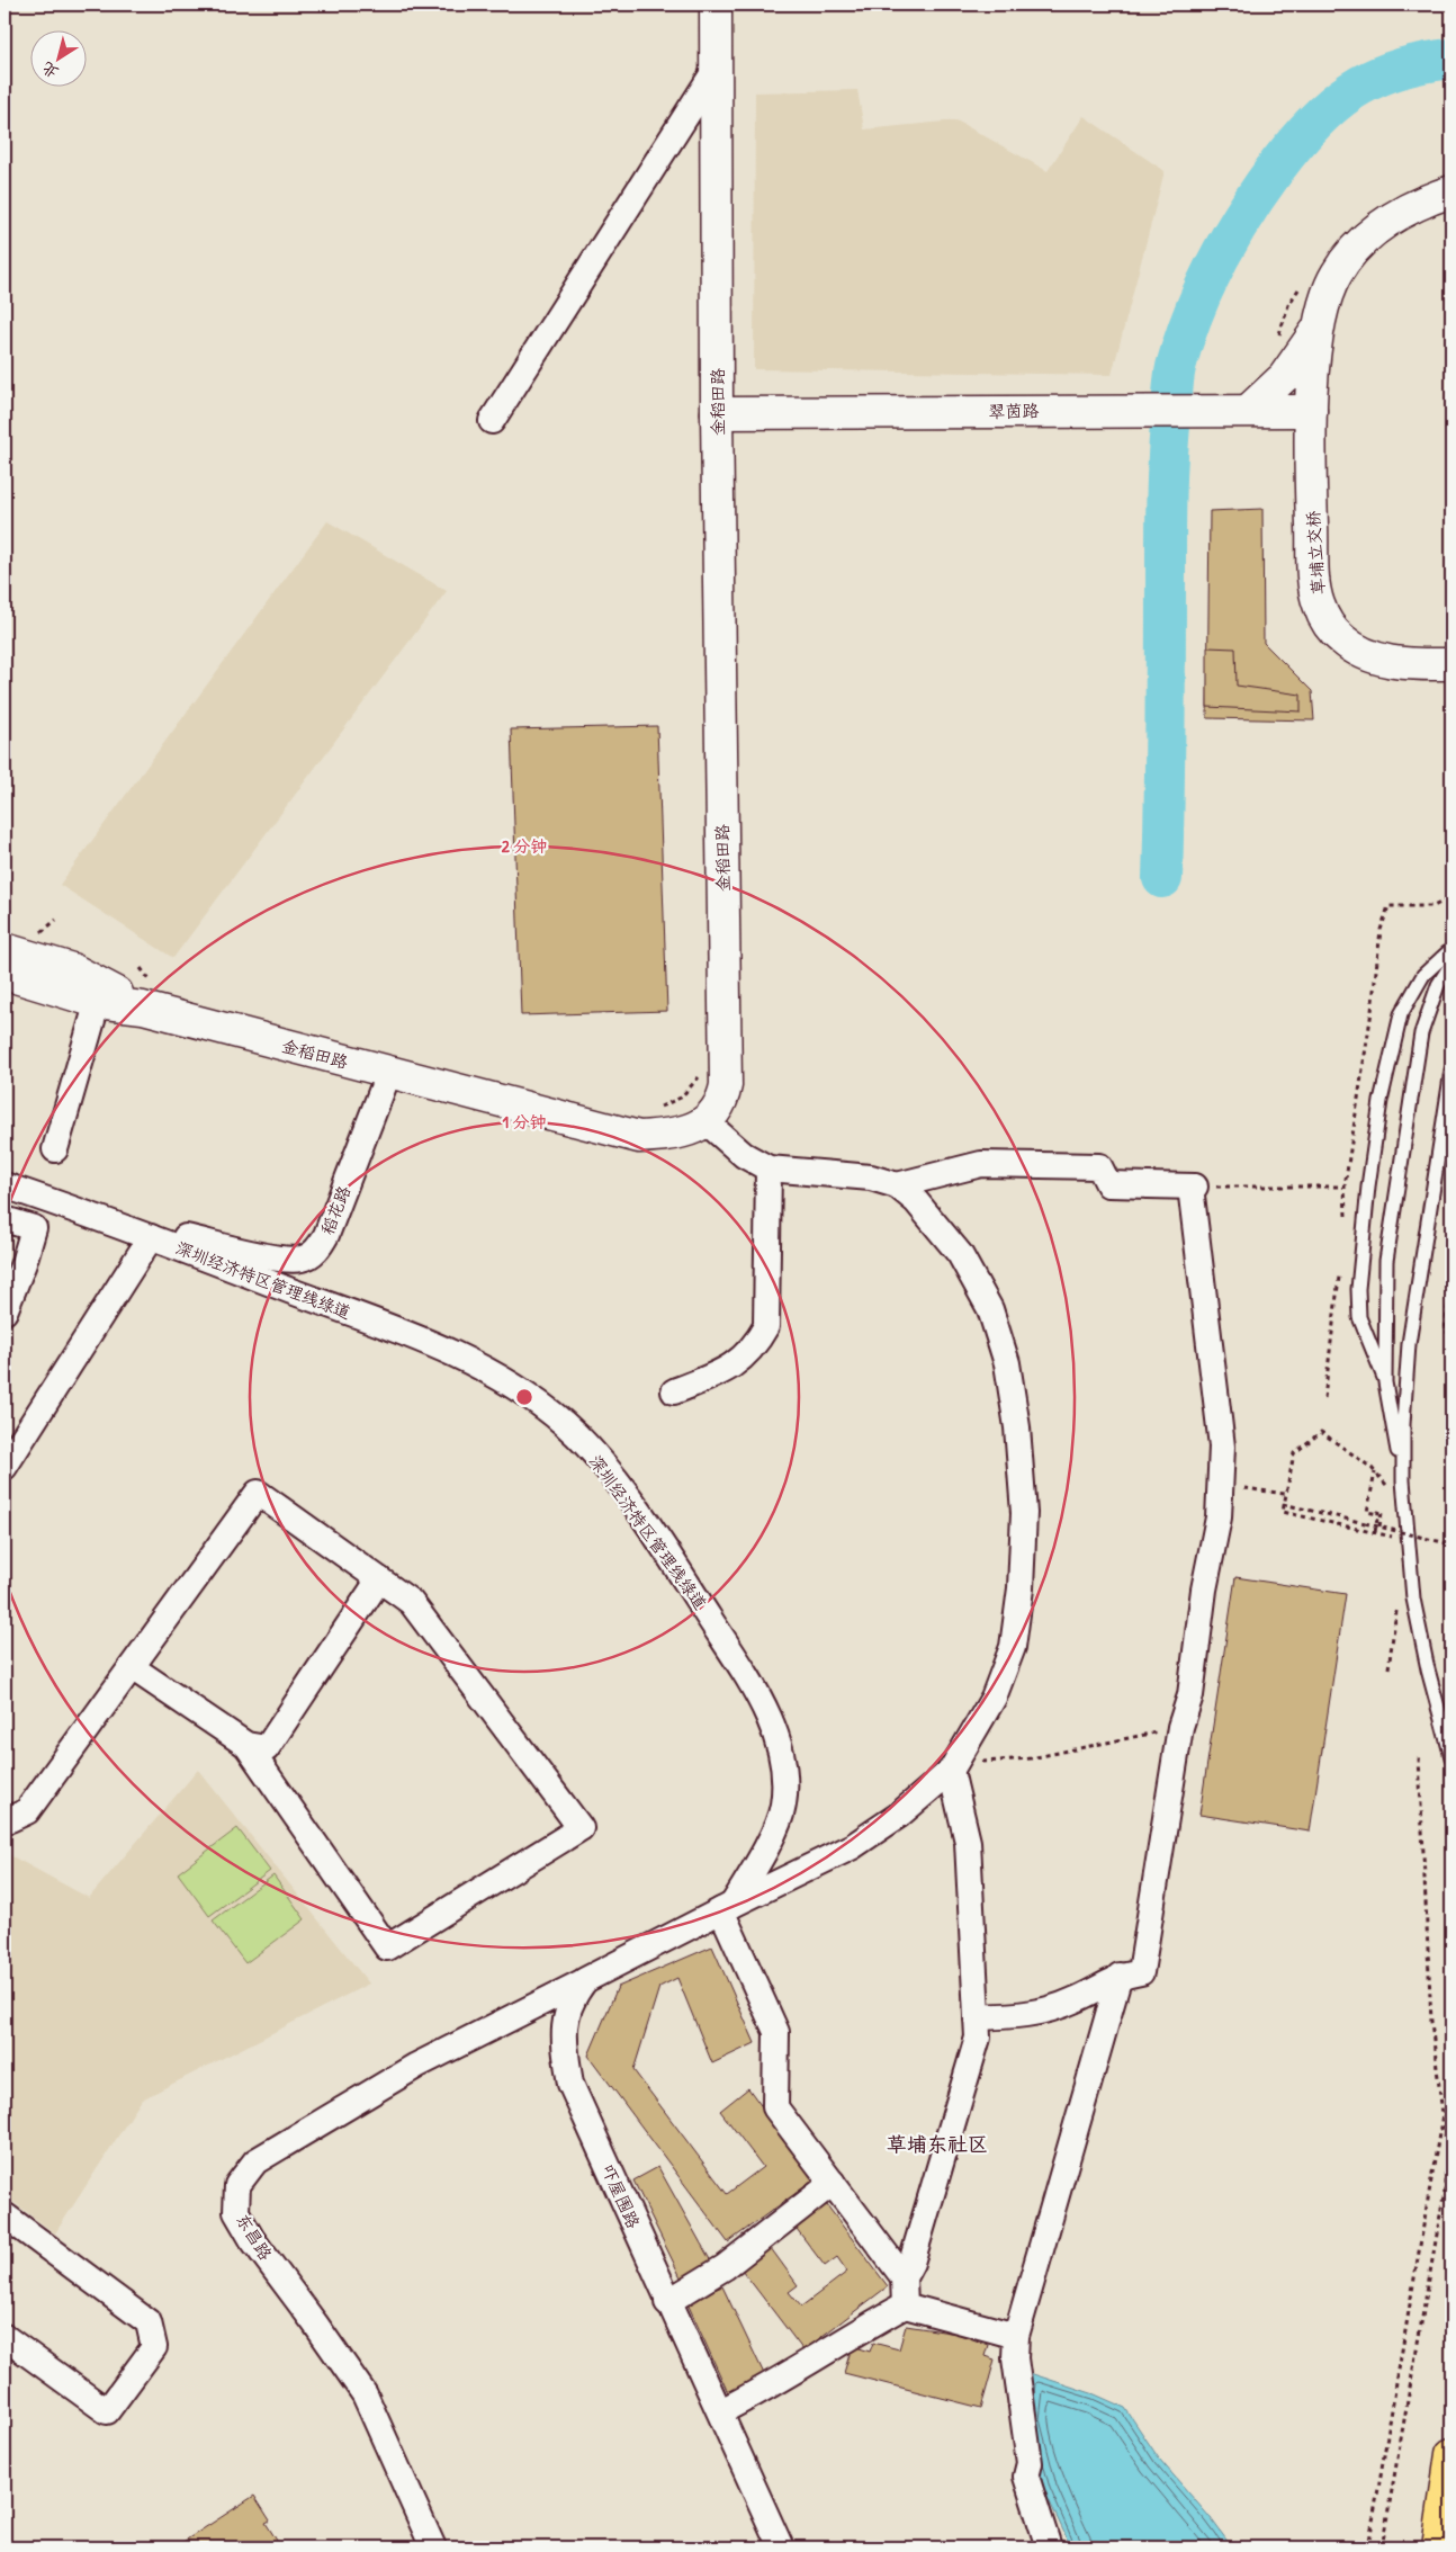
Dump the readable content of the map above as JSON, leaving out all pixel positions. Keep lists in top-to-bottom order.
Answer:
{
  "streets": {
    "street": [
      "金稻田路",
      "翠茵路",
      "草埔立交桥",
      "稻花路",
      "深圳经济特区管理线绿道",
      "吓屋围路",
      "东昌路"
    ]
  },
  "crossings": [
    ["金稻田路", "翠茵路"],
    ["金稻田路", "稻花路"],
    ["翠茵路", "草埔立交桥"],
    ["稻花路", "深圳经济特区管理线绿道"],
    ["深圳经济特区管理线绿道", "吓屋围路"],
    ["吓屋围路", "东昌路"]
  ],
  "districts": ["草埔东社区"],
  "north": "bottom left",
  "rings": ["2 分钟", "1 分钟"]
}
